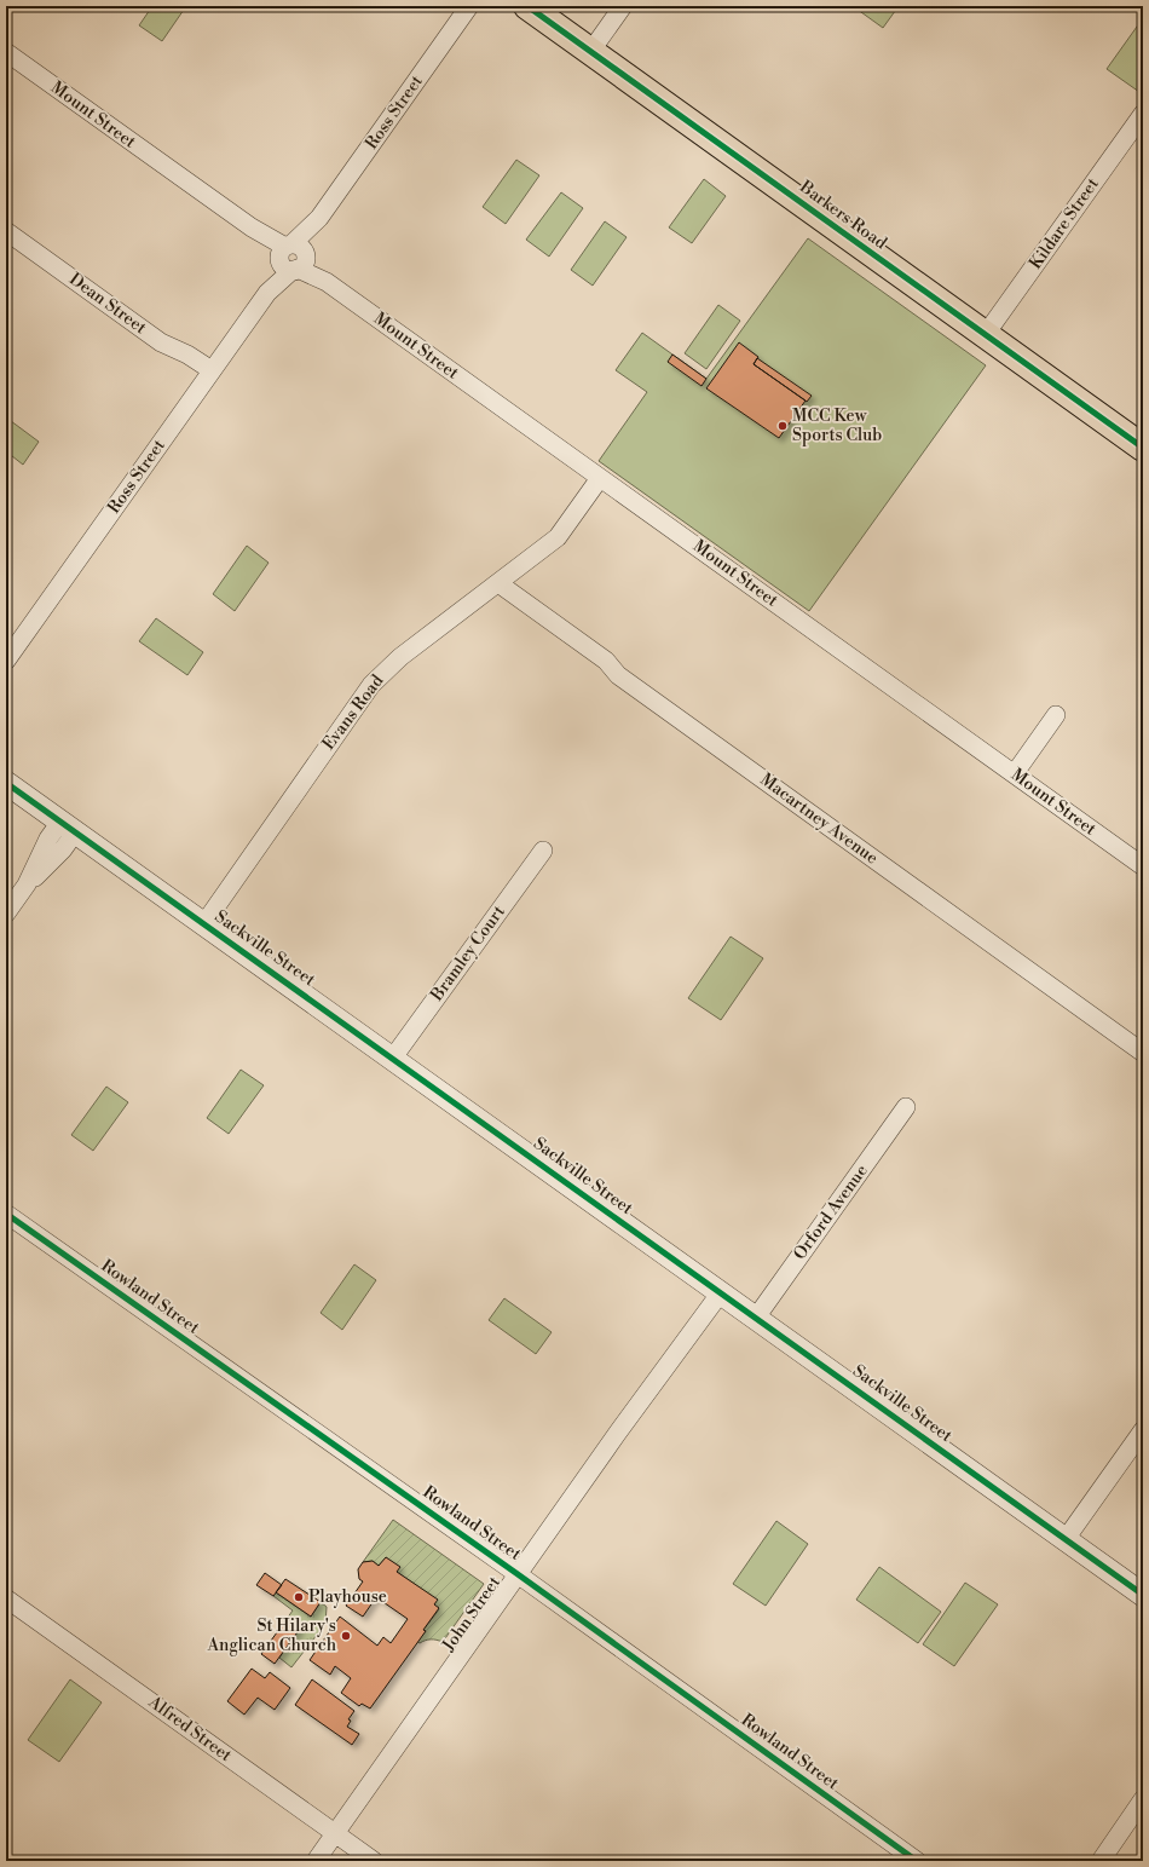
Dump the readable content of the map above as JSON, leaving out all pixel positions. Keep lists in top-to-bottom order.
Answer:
{
  "streets": {
    "main road": ["Barkers Road"],
    "street": [
      "Ross Street",
      "Mount Street",
      "Kildare Street",
      "Dean Street",
      "Evans Road",
      "Macartney Avenue",
      "Sackville Street",
      "Bramley Court",
      "Orford Avenue",
      "Rowland Street",
      "John Street",
      "Alfred Street"
    ]
  },
  "crossings": [
    ["Ross Street", "Mount Street"],
    ["Ross Street", "Dean Street"],
    ["Mount Street", "Evans Road"],
    ["Barkers Road", "Kildare Street"],
    ["Evans Road", "Macartney Avenue"],
    ["Evans Road", "Sackville Street"],
    ["Sackville Street", "Bramley Court"],
    ["Sackville Street", "Orford Avenue"],
    ["Sackville Street", "John Street"],
    ["Rowland Street", "John Street"],
    ["John Street", "Alfred Street"]
  ],
  "places": ["MCC Kew Sports Club", "Playhouse", "St Hilary's Anglican Church"]
}
